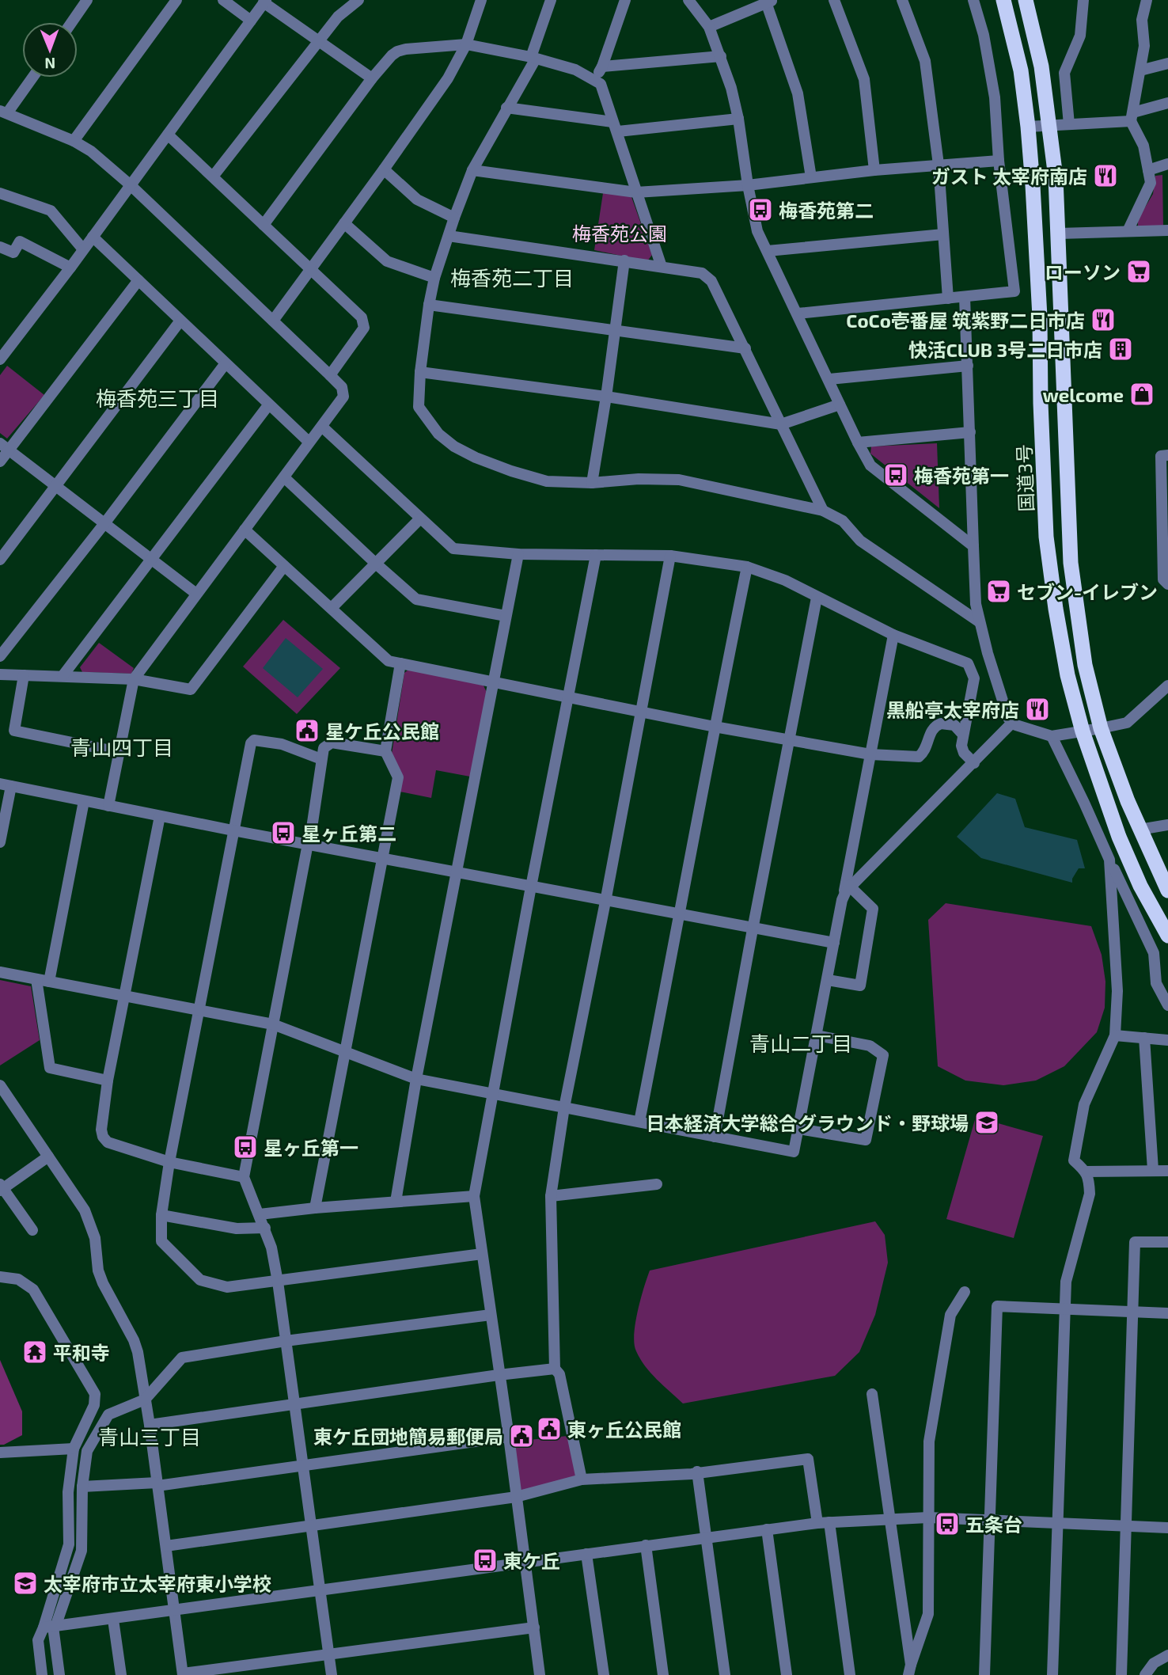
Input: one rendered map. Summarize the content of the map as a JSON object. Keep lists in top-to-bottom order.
{
  "streets": {
    "highway": ["国道3号"]
  },
  "districts": [
    "梅香苑二丁目",
    "梅香苑三丁目",
    "青山四丁目",
    "青山二丁目",
    "青山三丁目"
  ],
  "parks": ["梅香苑公園"],
  "places": {
    "restaurant": ["ガスト 太宰府南店", "CoCo壱番屋 筑紫野二日市店", "黒船亭太宰府店"],
    "bus stop": [
      "梅香苑第二",
      "梅香苑第一",
      "星ヶ丘第二",
      "星ヶ丘第一",
      "五条台",
      "東ケ丘"
    ],
    "supermarket": ["ローソン", "セブン-イレブン"],
    "building": ["快活CLUB 3号二日市店"],
    "shop": ["welcome"],
    "public building": ["星ケ丘公民館", "東ヶ丘公民館", "東ケ丘団地簡易郵便局"],
    "school or university": ["日本経済大学総合グラウンド・野球場", "太宰府市立太宰府東小学校"],
    "temple": ["平和寺"]
  },
  "north": "bottom"
}
